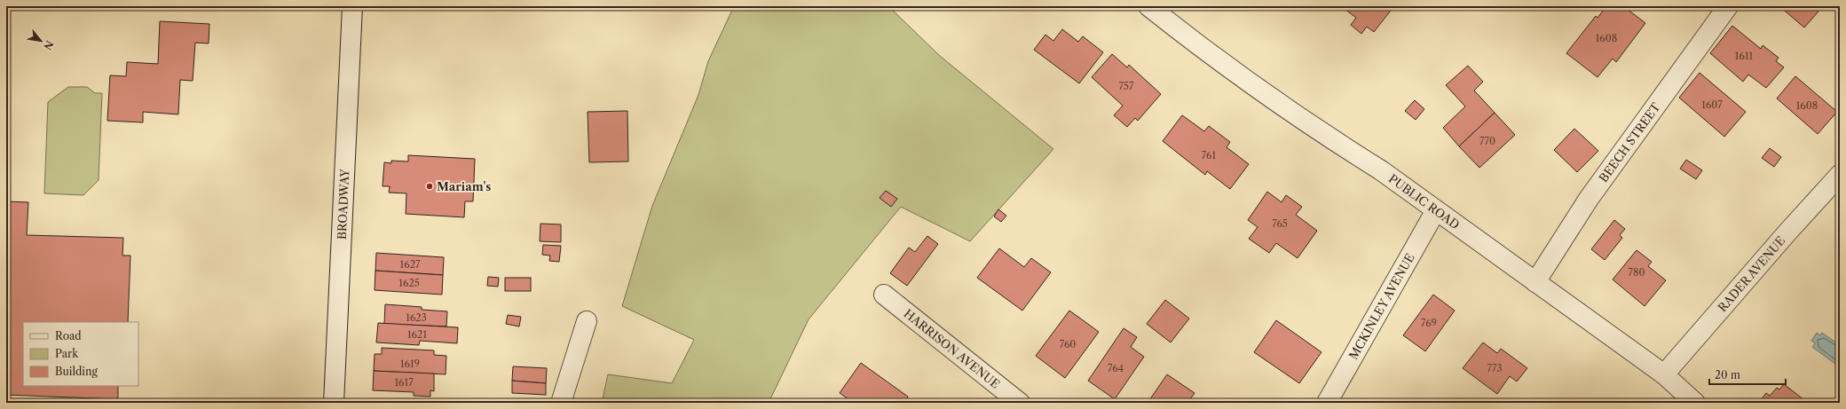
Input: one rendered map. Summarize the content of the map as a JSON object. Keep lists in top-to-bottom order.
{
  "streets": {
    "street": [
      "BEECH STREET",
      "PUBLIC ROAD",
      "BROADWAY",
      "RADER AVENUE",
      "MCKINLEY AVENUE",
      "HARRISON AVENUE"
    ]
  },
  "crossings": [
    ["BEECH STREET", "PUBLIC ROAD"],
    ["PUBLIC ROAD", "RADER AVENUE"],
    ["PUBLIC ROAD", "MCKINLEY AVENUE"]
  ],
  "places": ["Mariam's"],
  "house_numbers": [
    "1608",
    "1611",
    "757",
    "1607",
    "1608",
    "770",
    "761",
    "765",
    "1627",
    "780",
    "1625",
    "1623",
    "769",
    "1621",
    "760",
    "1619",
    "764",
    "773",
    "1617"
  ],
  "legend": ["Road", "Park", "Building"],
  "scale_bar": "20 m",
  "north": "bottom right"
}
